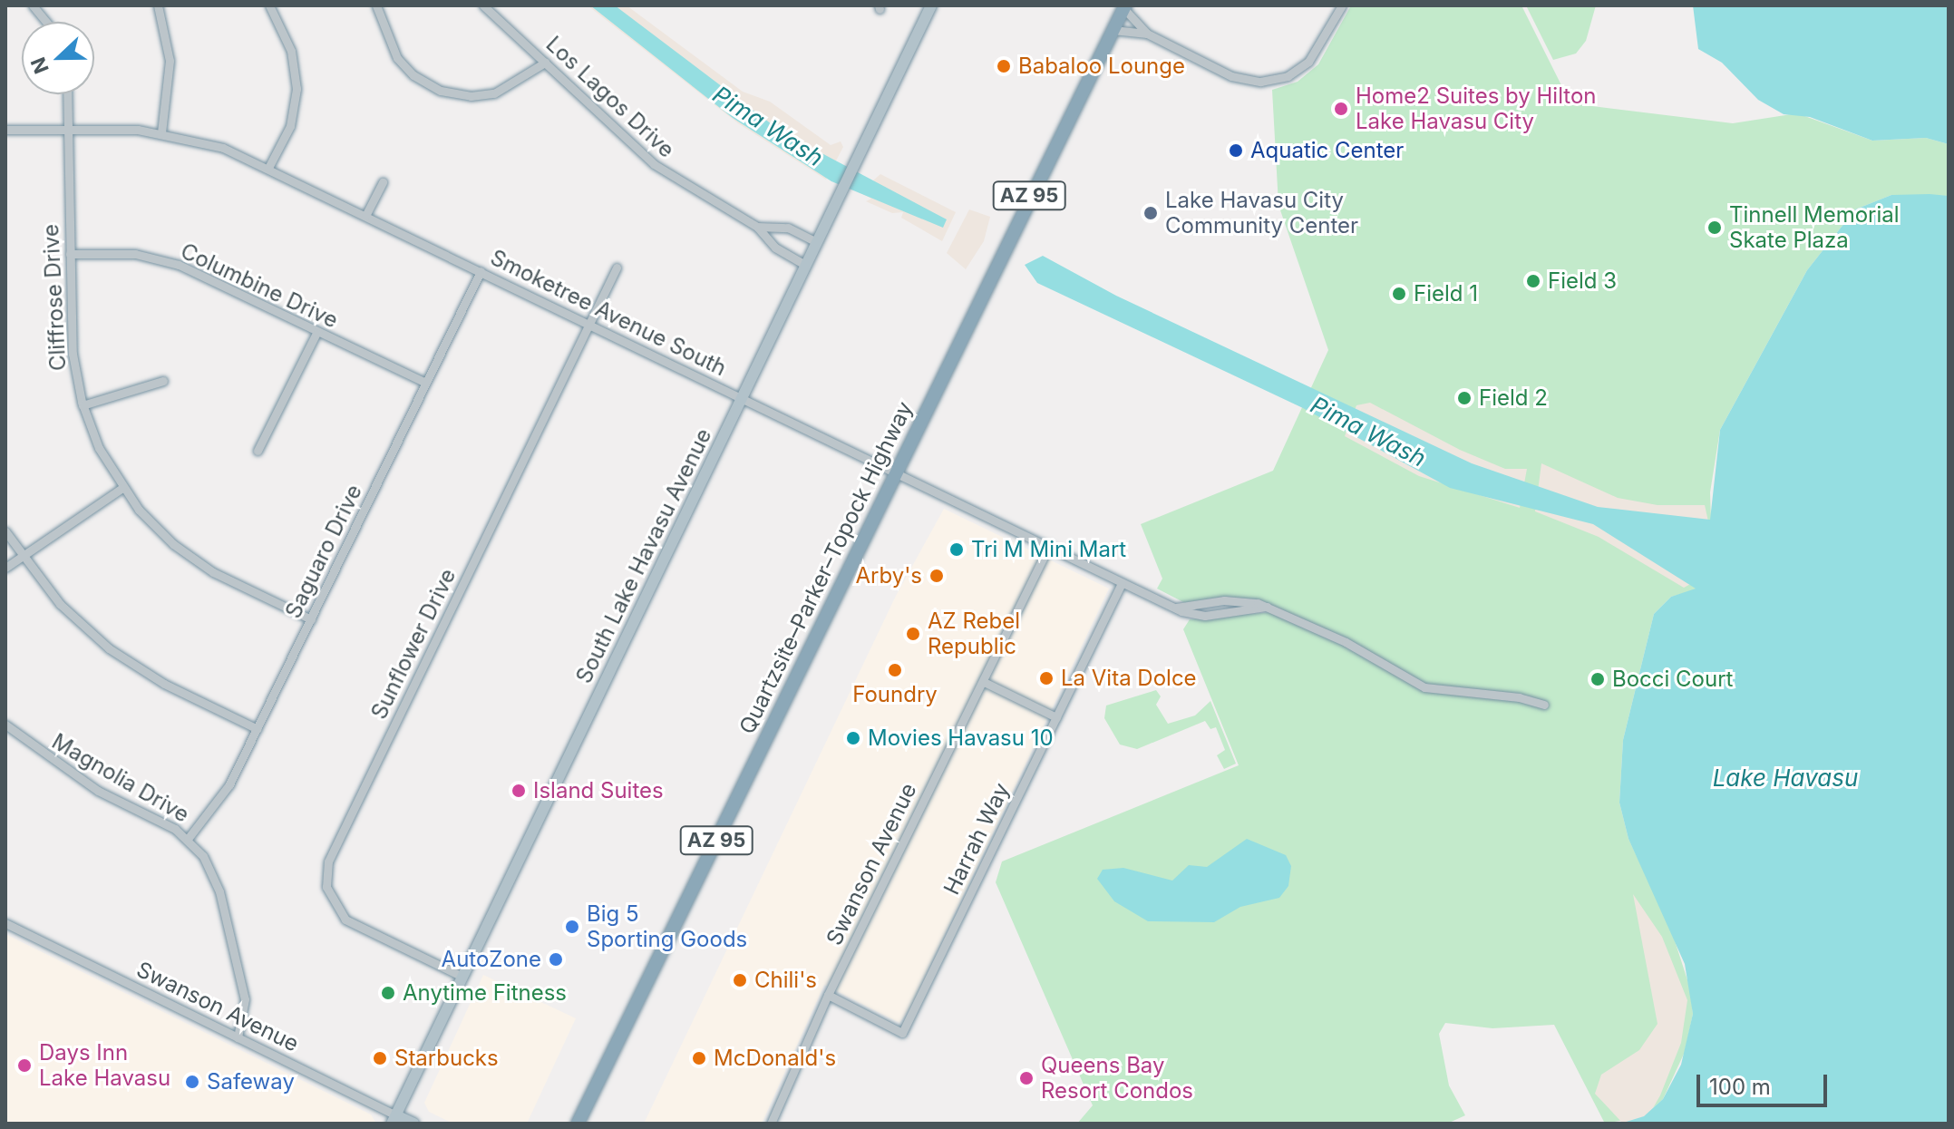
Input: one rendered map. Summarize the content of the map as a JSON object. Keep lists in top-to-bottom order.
{
  "streets": {
    "highway": ["AZ 95", "Quartzsite–Parker–Topock Highway"],
    "main road": ["South Lake Havasu Avenue", "Swanson Avenue"],
    "street": [
      "Los Lagos Drive",
      "Columbine Drive",
      "Cliffrose Drive",
      "Smoketree Avenue South",
      "Saguaro Drive",
      "Sunflower Drive",
      "Magnolia Drive",
      "Harrah Way"
    ]
  },
  "crossings": [
    ["Los Lagos Drive", "South Lake Havasu Avenue"],
    ["AZ 95", "Quartzsite–Parker–Topock Highway"],
    ["Columbine Drive", "Cliffrose Drive"],
    ["Columbine Drive", "Saguaro Drive"],
    ["Cliffrose Drive", "Smoketree Avenue South"],
    ["Cliffrose Drive", "Saguaro Drive"],
    ["Smoketree Avenue South", "Saguaro Drive"],
    ["Smoketree Avenue South", "South Lake Havasu Avenue"],
    ["Smoketree Avenue South", "Quartzsite–Parker–Topock Highway"],
    ["Smoketree Avenue South", "Sunflower Drive"],
    ["Smoketree Avenue South", "Harrah Way"],
    ["Smoketree Avenue South", "Swanson Avenue"],
    ["Saguaro Drive", "Magnolia Drive"],
    ["South Lake Havasu Avenue", "Sunflower Drive"],
    ["South Lake Havasu Avenue", "Swanson Avenue"],
    ["Magnolia Drive", "Swanson Avenue"],
    ["Harrah Way", "Swanson Avenue"]
  ],
  "water": ["Pima Wash", "Lake Havasu"],
  "places": [
    "Babaloo Lounge",
    "Home2 Suites by Hilton Lake Havasu City",
    "Aquatic Center",
    "Lake Havasu City Community Center",
    "Tinnell Memorial Skate Plaza",
    "Field 3",
    "Field 1",
    "Field 2",
    "Tri M Mini Mart",
    "Arby's",
    "AZ Rebel Republic",
    "Foundry",
    "La Vita Dolce",
    "Bocci Court",
    "Movies Havasu 10",
    "Island Suites",
    "Big 5 Sporting Goods",
    "AutoZone",
    "Chili's",
    "Anytime Fitness",
    "Starbucks",
    "McDonald's",
    "Days Inn Lake Havasu",
    "Queens Bay Resort Condos",
    "Safeway"
  ],
  "scale_bar": "100 m",
  "north": "left"
}
